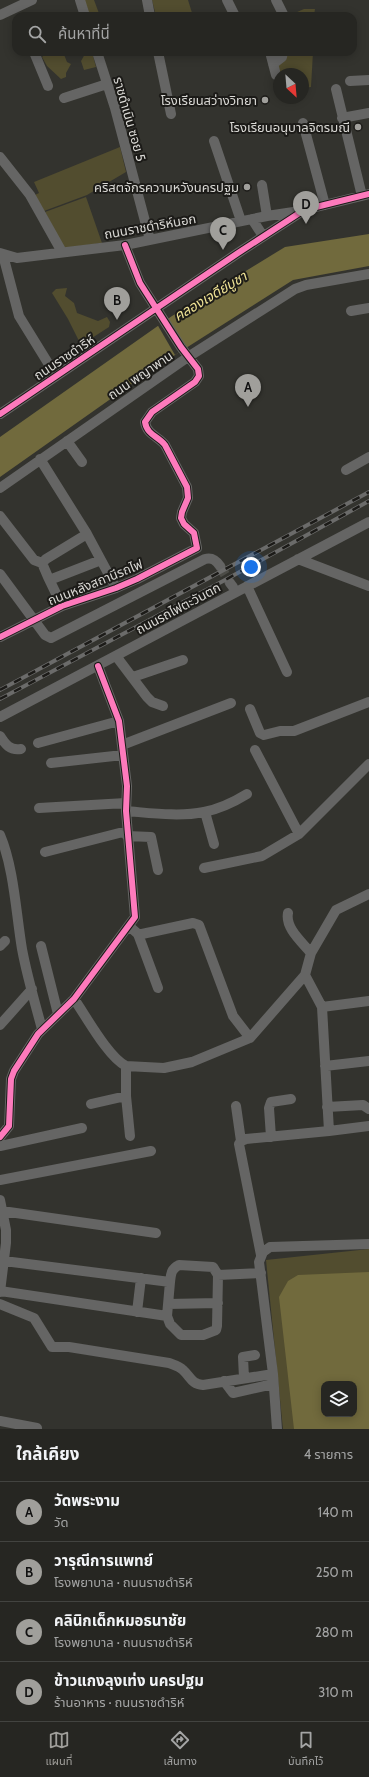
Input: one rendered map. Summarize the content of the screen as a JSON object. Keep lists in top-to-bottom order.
{
  "streets": {
    "street": [
      "ราชดำเนิน ซอย 5",
      "ถนนราชดำริห์นอก",
      "ถนนราชดำริห์",
      "ถนน พญาพาน",
      "ถนนหลังสถานีรถไฟ",
      "ถนนรถไฟตะวันตก"
    ]
  },
  "crossings": [
    ["ราชดำเนิน ซอย 5", "ถนนราชดำริห์นอก"],
    ["ถนนราชดำริห์นอก", "ถนนราชดำริห์"],
    ["ถนน พญาพาน", "ถนนหลังสถานีรถไฟ"]
  ],
  "water": ["คลองเจดีย์บูชา"],
  "places": ["โรงเรียนสว่างวิทยา", "โรงเรียนอนุบาลจิตรมณี", "คริสตจักรความหวังนครปฐม"],
  "north": "bottom right",
  "page": {
    "search": "ค้นหาที่นี่",
    "pins": [
      "D",
      "C",
      "B",
      "A"
    ],
    "heading": ["ใกล้เคียง", "4 รายการ"],
    "list": [
      {
        "mark": "A",
        "name": "วัดพระงาม",
        "note": "วัด",
        "value": "140 m"
      },
      {
        "mark": "B",
        "name": "วารุณีการแพทย์",
        "note": "โรงพยาบาล · ถนนราชดำริห์",
        "value": "250 m"
      },
      {
        "mark": "C",
        "name": "คลินิกเด็กหมอธนาชัย",
        "note": "โรงพยาบาล · ถนนราชดำริห์",
        "value": "280 m"
      },
      {
        "mark": "D",
        "name": "ข้าวแกงลุงเท่ง นครปฐม",
        "note": "ร้านอาหาร · ถนนราชดำริห์",
        "value": "310 m"
      }
    ],
    "nav": ["แผนที่", "เส้นทาง", "บันทึกไว้"]
  }
}
